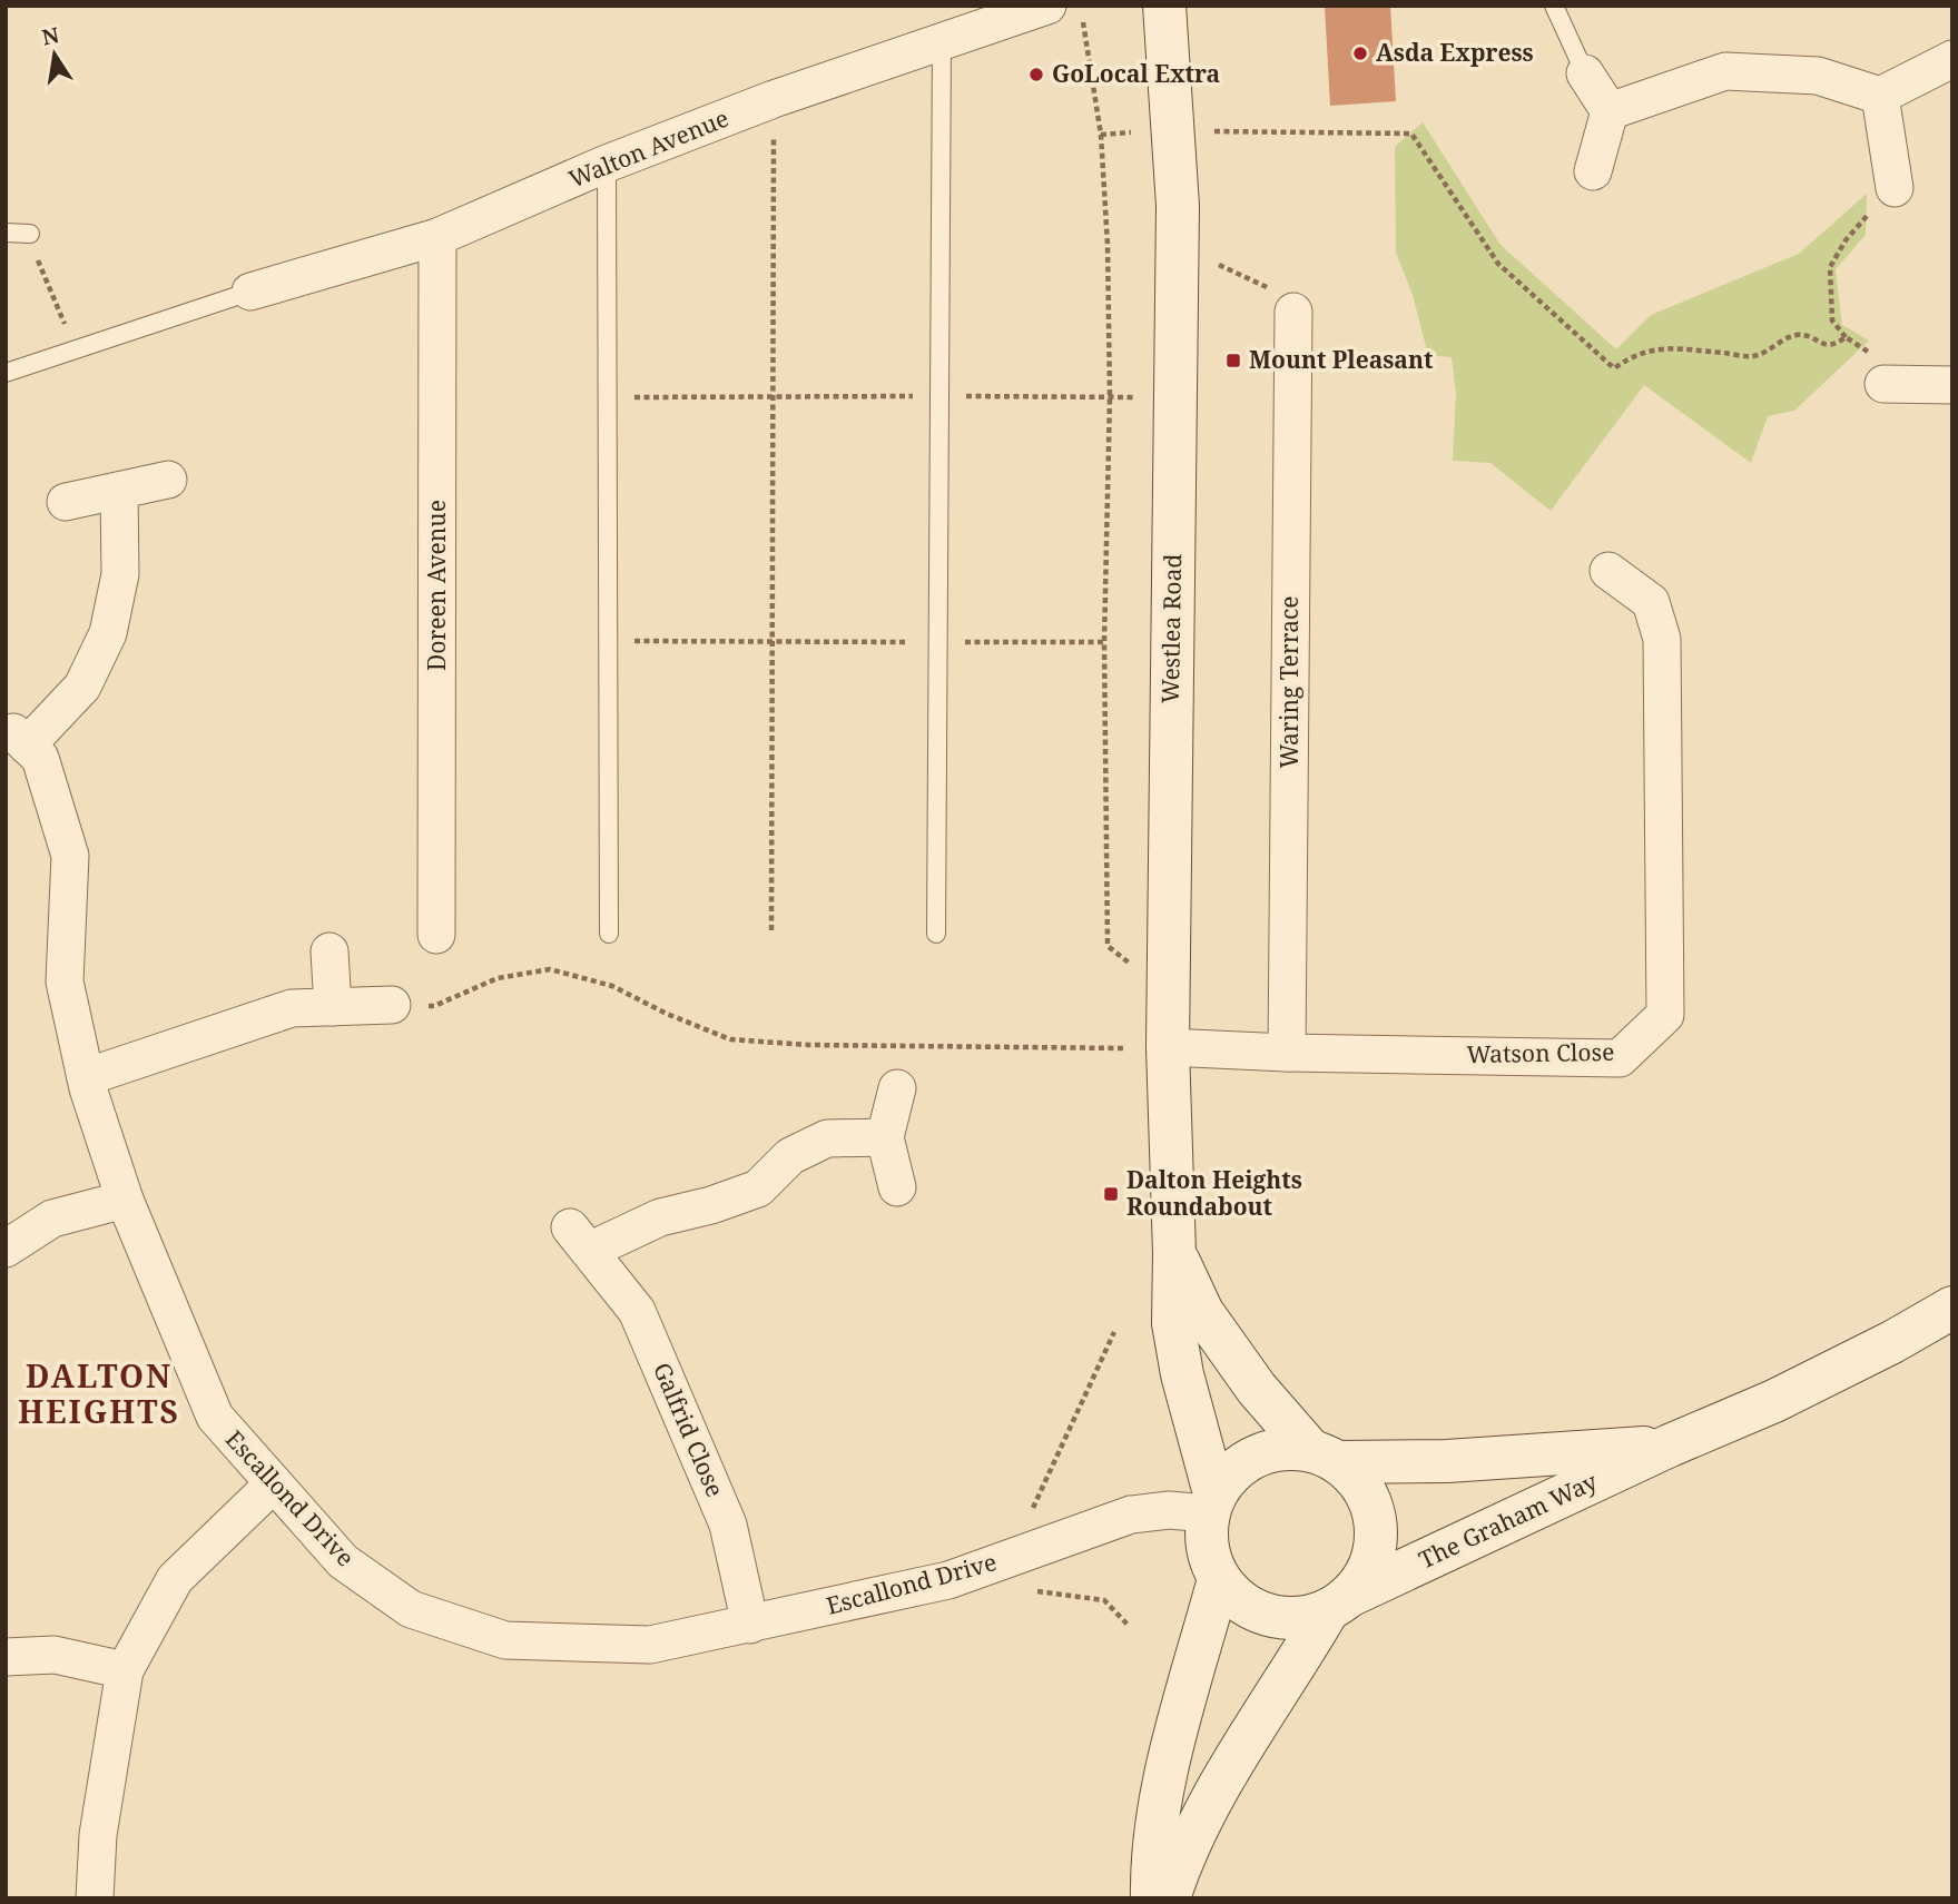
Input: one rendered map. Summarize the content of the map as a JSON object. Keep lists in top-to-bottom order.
{
  "streets": {
    "main road": ["Westlea Road", "The Graham Way"],
    "street": [
      "Walton Avenue",
      "Doreen Avenue",
      "Waring Terrace",
      "Watson Close",
      "Galfrid Close",
      "Escallond Drive"
    ]
  },
  "crossings": [
    ["Walton Avenue", "Doreen Avenue"],
    ["Westlea Road", "Watson Close"],
    ["Westlea Road", "Escallond Drive"],
    ["Westlea Road", "The Graham Way"],
    ["Waring Terrace", "Watson Close"],
    ["Galfrid Close", "Escallond Drive"],
    ["Escallond Drive", "The Graham Way"]
  ],
  "districts": ["DALTON HEIGHTS"],
  "places": {
    "other": ["Asda Express", "GoLocal Extra"],
    "transit": ["Mount Pleasant", "Dalton Heights Roundabout"]
  },
  "north": "top"
}
